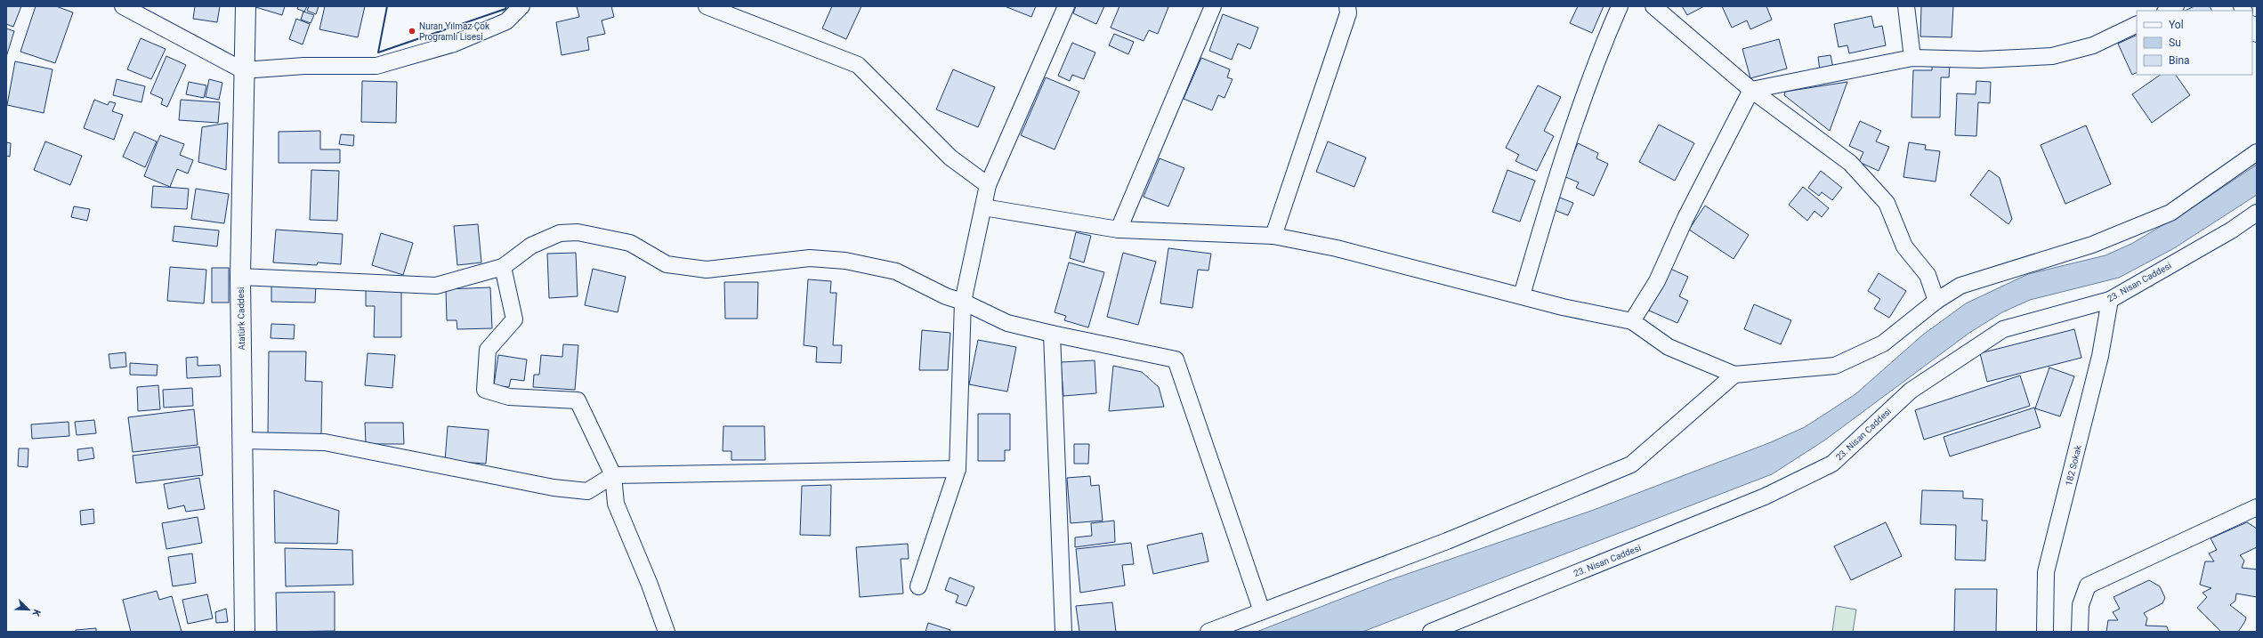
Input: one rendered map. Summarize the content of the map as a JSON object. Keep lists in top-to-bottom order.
{
  "streets": {
    "main road": ["Atatürk Caddesi"],
    "street": ["23. Nisan Caddesi", "182 Sokak"]
  },
  "crossings": [
    ["23. Nisan Caddesi", "182 Sokak"]
  ],
  "places": ["Nuran Yılmaz Çok Programlı Lisesi"],
  "legend": ["Yol", "Su", "Bina"],
  "north": "bottom right"
}
